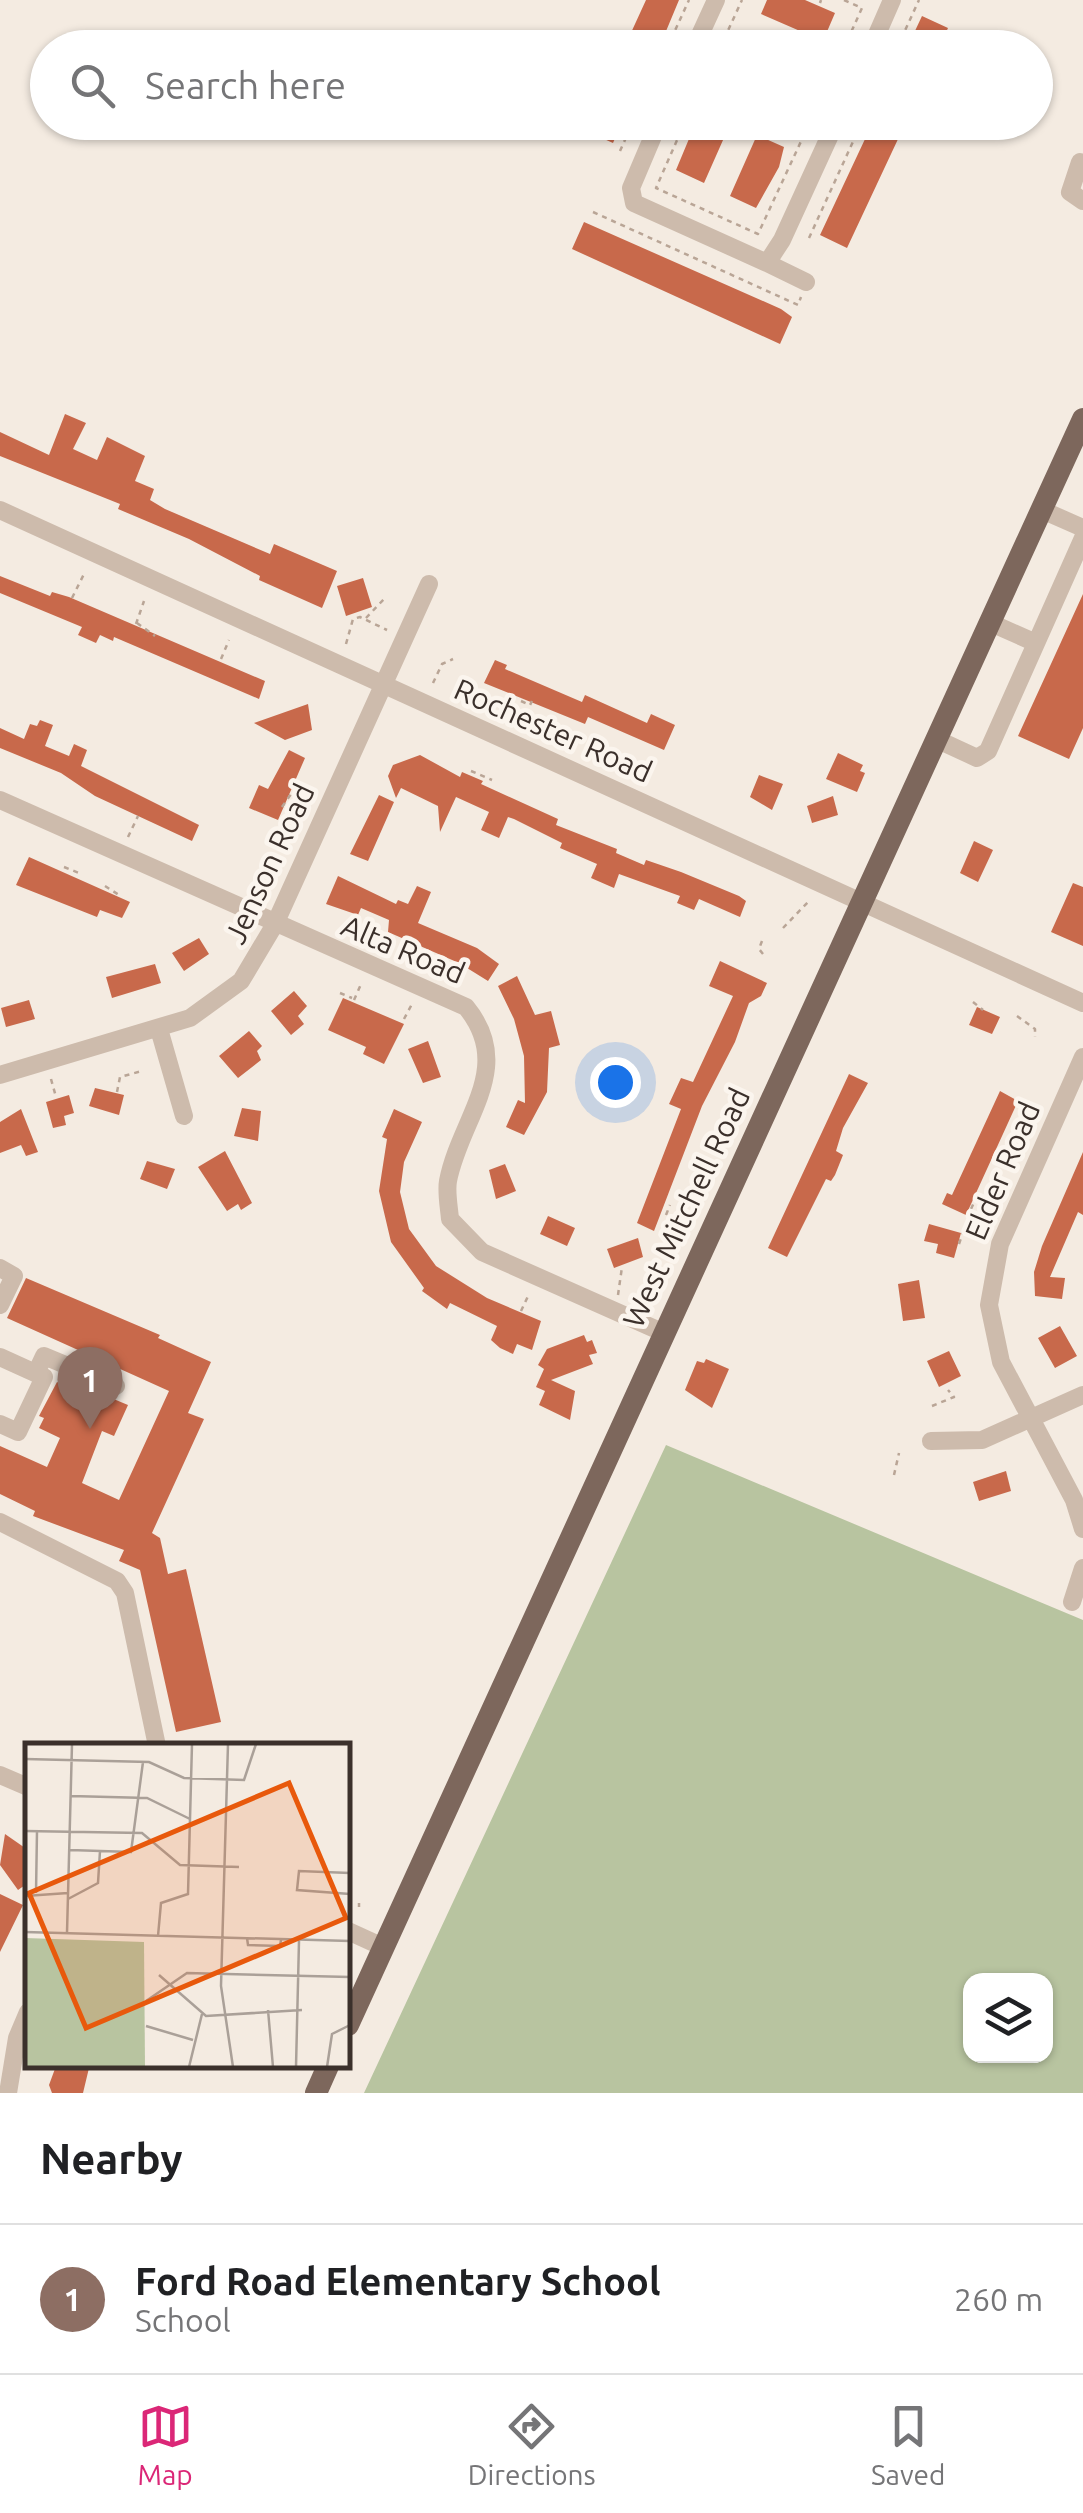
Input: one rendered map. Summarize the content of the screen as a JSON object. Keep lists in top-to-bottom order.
{
  "streets": {
    "main road": ["West Mitchell Road"],
    "street": [
      "Rochester Road",
      "Jenson Road",
      "Alta Road",
      "Elder Road"
    ]
  },
  "crossings": [
    ["Rochester Road", "Jenson Road"],
    ["Rochester Road", "West Mitchell Road"],
    ["Jenson Road", "Alta Road"],
    ["Alta Road", "West Mitchell Road"]
  ],
  "page": {
    "search": "Search here",
    "pins": "1",
    "heading": "Nearby",
    "list": [
      {
        "mark": "1",
        "name": "Ford Road Elementary School",
        "note": "School",
        "value": "260 m"
      }
    ],
    "nav": ["Map", "Directions", "Saved"]
  }
}
